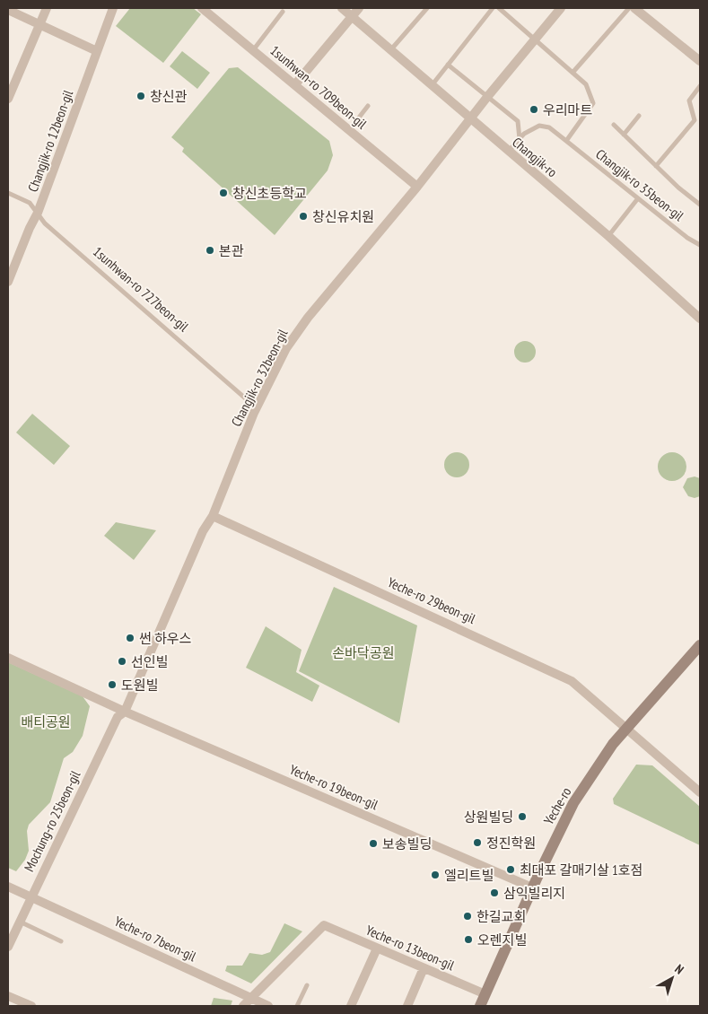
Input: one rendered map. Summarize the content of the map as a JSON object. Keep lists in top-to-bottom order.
{
  "streets": {
    "street": [
      "1sunhwan-ro 709beon-gil",
      "Changjik-ro 12beon-gil",
      "Changjik-ro",
      "Changjik-ro 32beon-gil",
      "Yeche-ro 29beon-gil",
      "Yeche-ro 19beon-gil",
      "Yeche-ro",
      "Mochung-ro 25beon-gil",
      "Yeche-ro 7beon-gil",
      "Yeche-ro 13beon-gil"
    ],
    "lane": ["Changjik-ro 35beon-gil", "1sunhwan-ro 727beon-gil"]
  },
  "crossings": [
    ["1sunhwan-ro 709beon-gil", "Changjik-ro 32beon-gil"],
    ["Changjik-ro 12beon-gil", "1sunhwan-ro 727beon-gil"],
    ["Changjik-ro", "Changjik-ro 35beon-gil"],
    ["Changjik-ro", "Changjik-ro 32beon-gil"],
    ["1sunhwan-ro 727beon-gil", "Changjik-ro 32beon-gil"],
    ["Changjik-ro 32beon-gil", "Yeche-ro 29beon-gil"],
    ["Changjik-ro 32beon-gil", "Yeche-ro 19beon-gil"],
    ["Changjik-ro 32beon-gil", "Mochung-ro 25beon-gil"],
    ["Yeche-ro 29beon-gil", "Yeche-ro"],
    ["Yeche-ro 19beon-gil", "Yeche-ro"],
    ["Yeche-ro 19beon-gil", "Mochung-ro 25beon-gil"],
    ["Yeche-ro", "Yeche-ro 13beon-gil"],
    ["Mochung-ro 25beon-gil", "Yeche-ro 7beon-gil"],
    ["Yeche-ro 7beon-gil", "Yeche-ro 13beon-gil"]
  ],
  "parks": ["손바닥공원", "배티공원"],
  "places": [
    "창신관",
    "우리마트",
    "창신초등학교",
    "창신유치원",
    "본관",
    "썬 하우스",
    "선인빌",
    "도원빌",
    "상원빌딩",
    "정진학원",
    "보송빌딩",
    "최대포 갈매기살 1호점",
    "엘리트빌",
    "삼익빌리지",
    "한길교회",
    "오렌지빌"
  ],
  "north": "top right"
}
